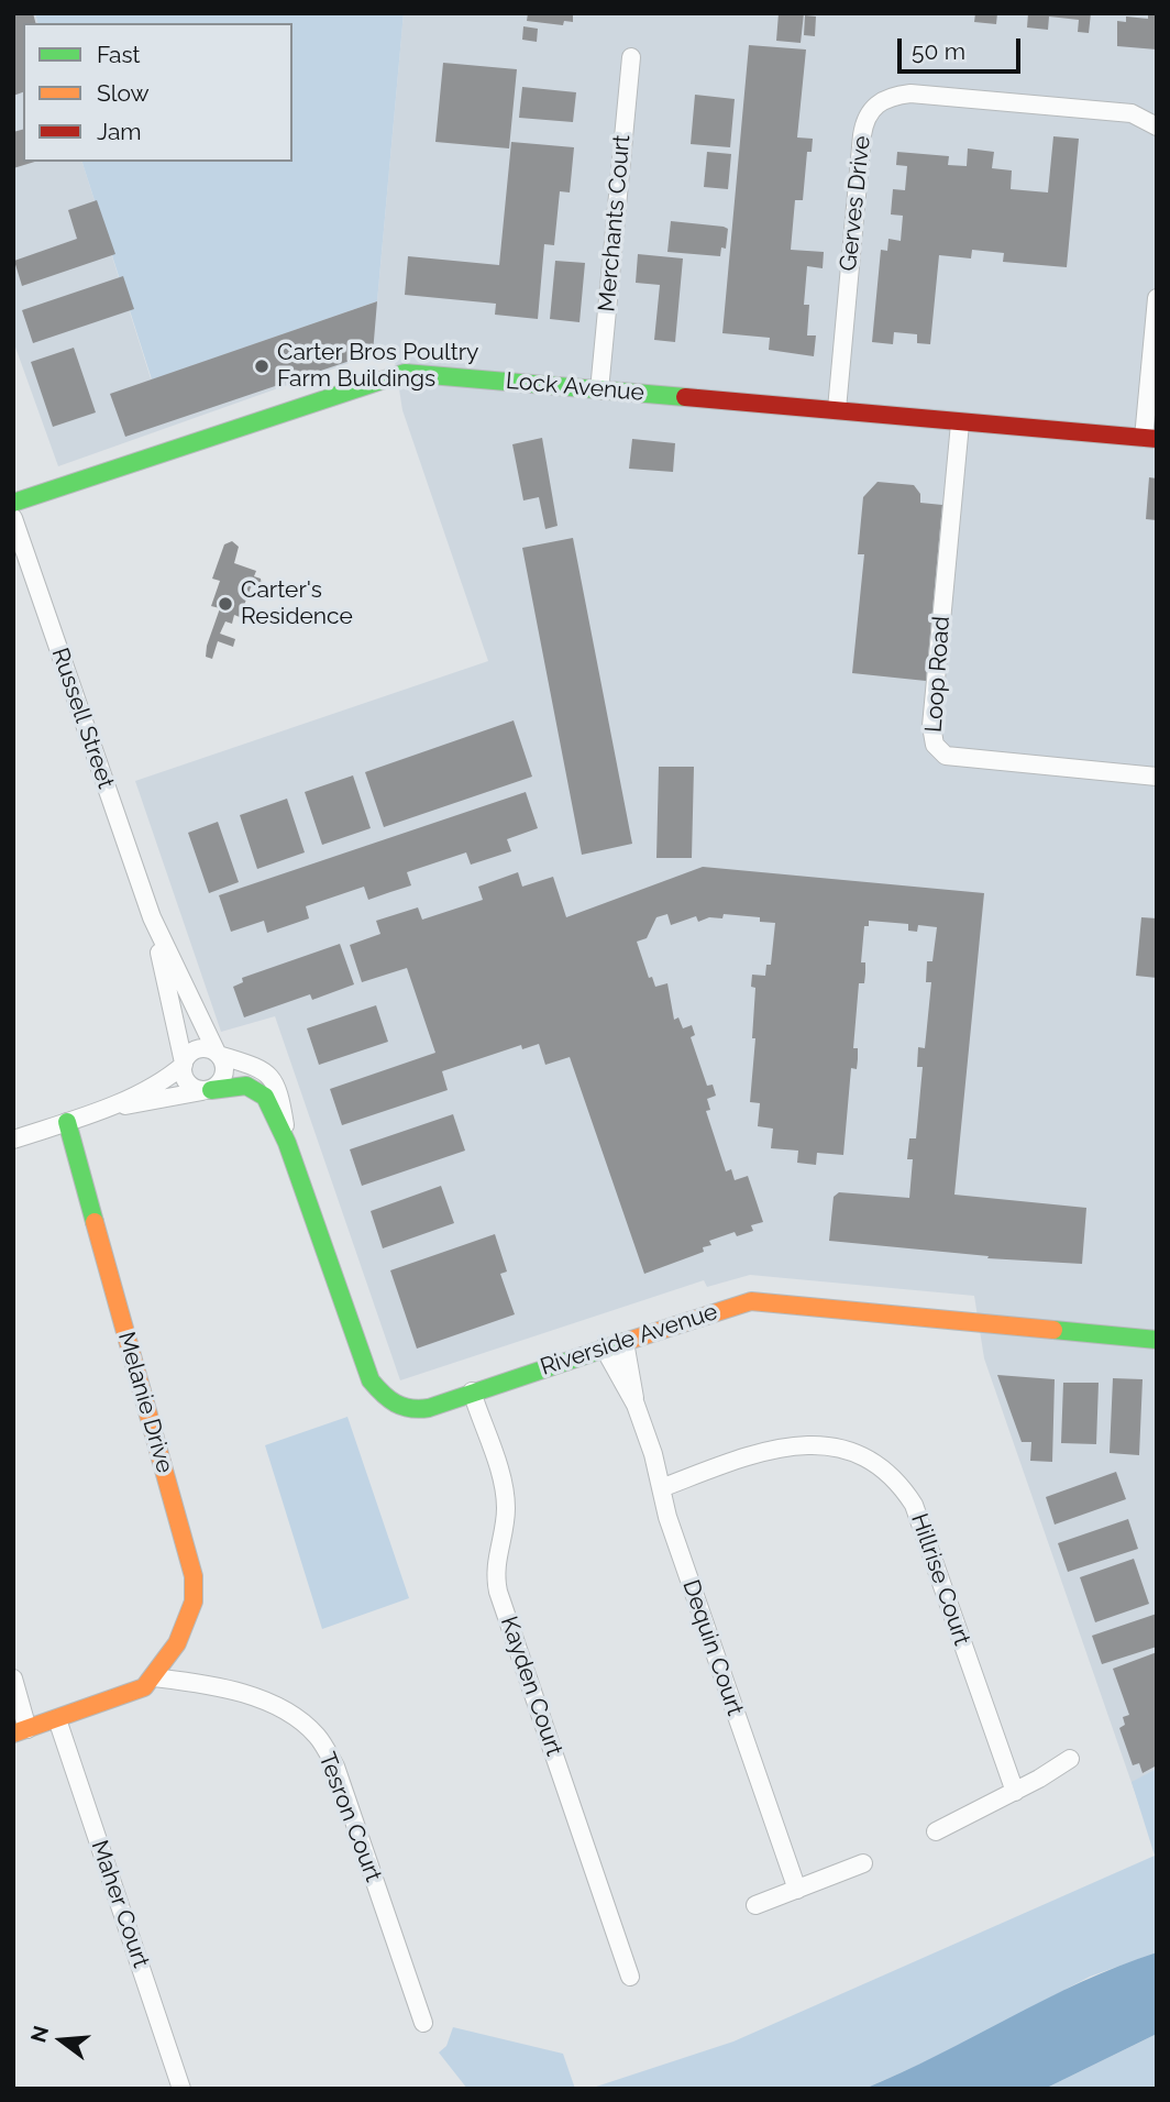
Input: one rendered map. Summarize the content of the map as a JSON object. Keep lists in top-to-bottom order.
{
  "streets": {
    "street": [
      "Gerves Drive",
      "Merchants Court",
      "Lock Avenue",
      "Loop Road",
      "Russell Street",
      "Riverside Avenue",
      "Melanie Drive",
      "Hillrise Court",
      "Dequin Court",
      "Kayden Court",
      "Tesron Court",
      "Maher Court"
    ]
  },
  "crossings": [
    ["Gerves Drive", "Lock Avenue"],
    ["Merchants Court", "Lock Avenue"],
    ["Lock Avenue", "Loop Road"],
    ["Russell Street", "Riverside Avenue"],
    ["Riverside Avenue", "Dequin Court"],
    ["Riverside Avenue", "Kayden Court"],
    ["Melanie Drive", "Tesron Court"],
    ["Hillrise Court", "Dequin Court"]
  ],
  "places": ["Carter Bros Poultry Farm Buildings", "Carter's Residence"],
  "legend": ["Fast", "Slow", "Jam"],
  "scale_bar": "50 m",
  "north": "left"
}
